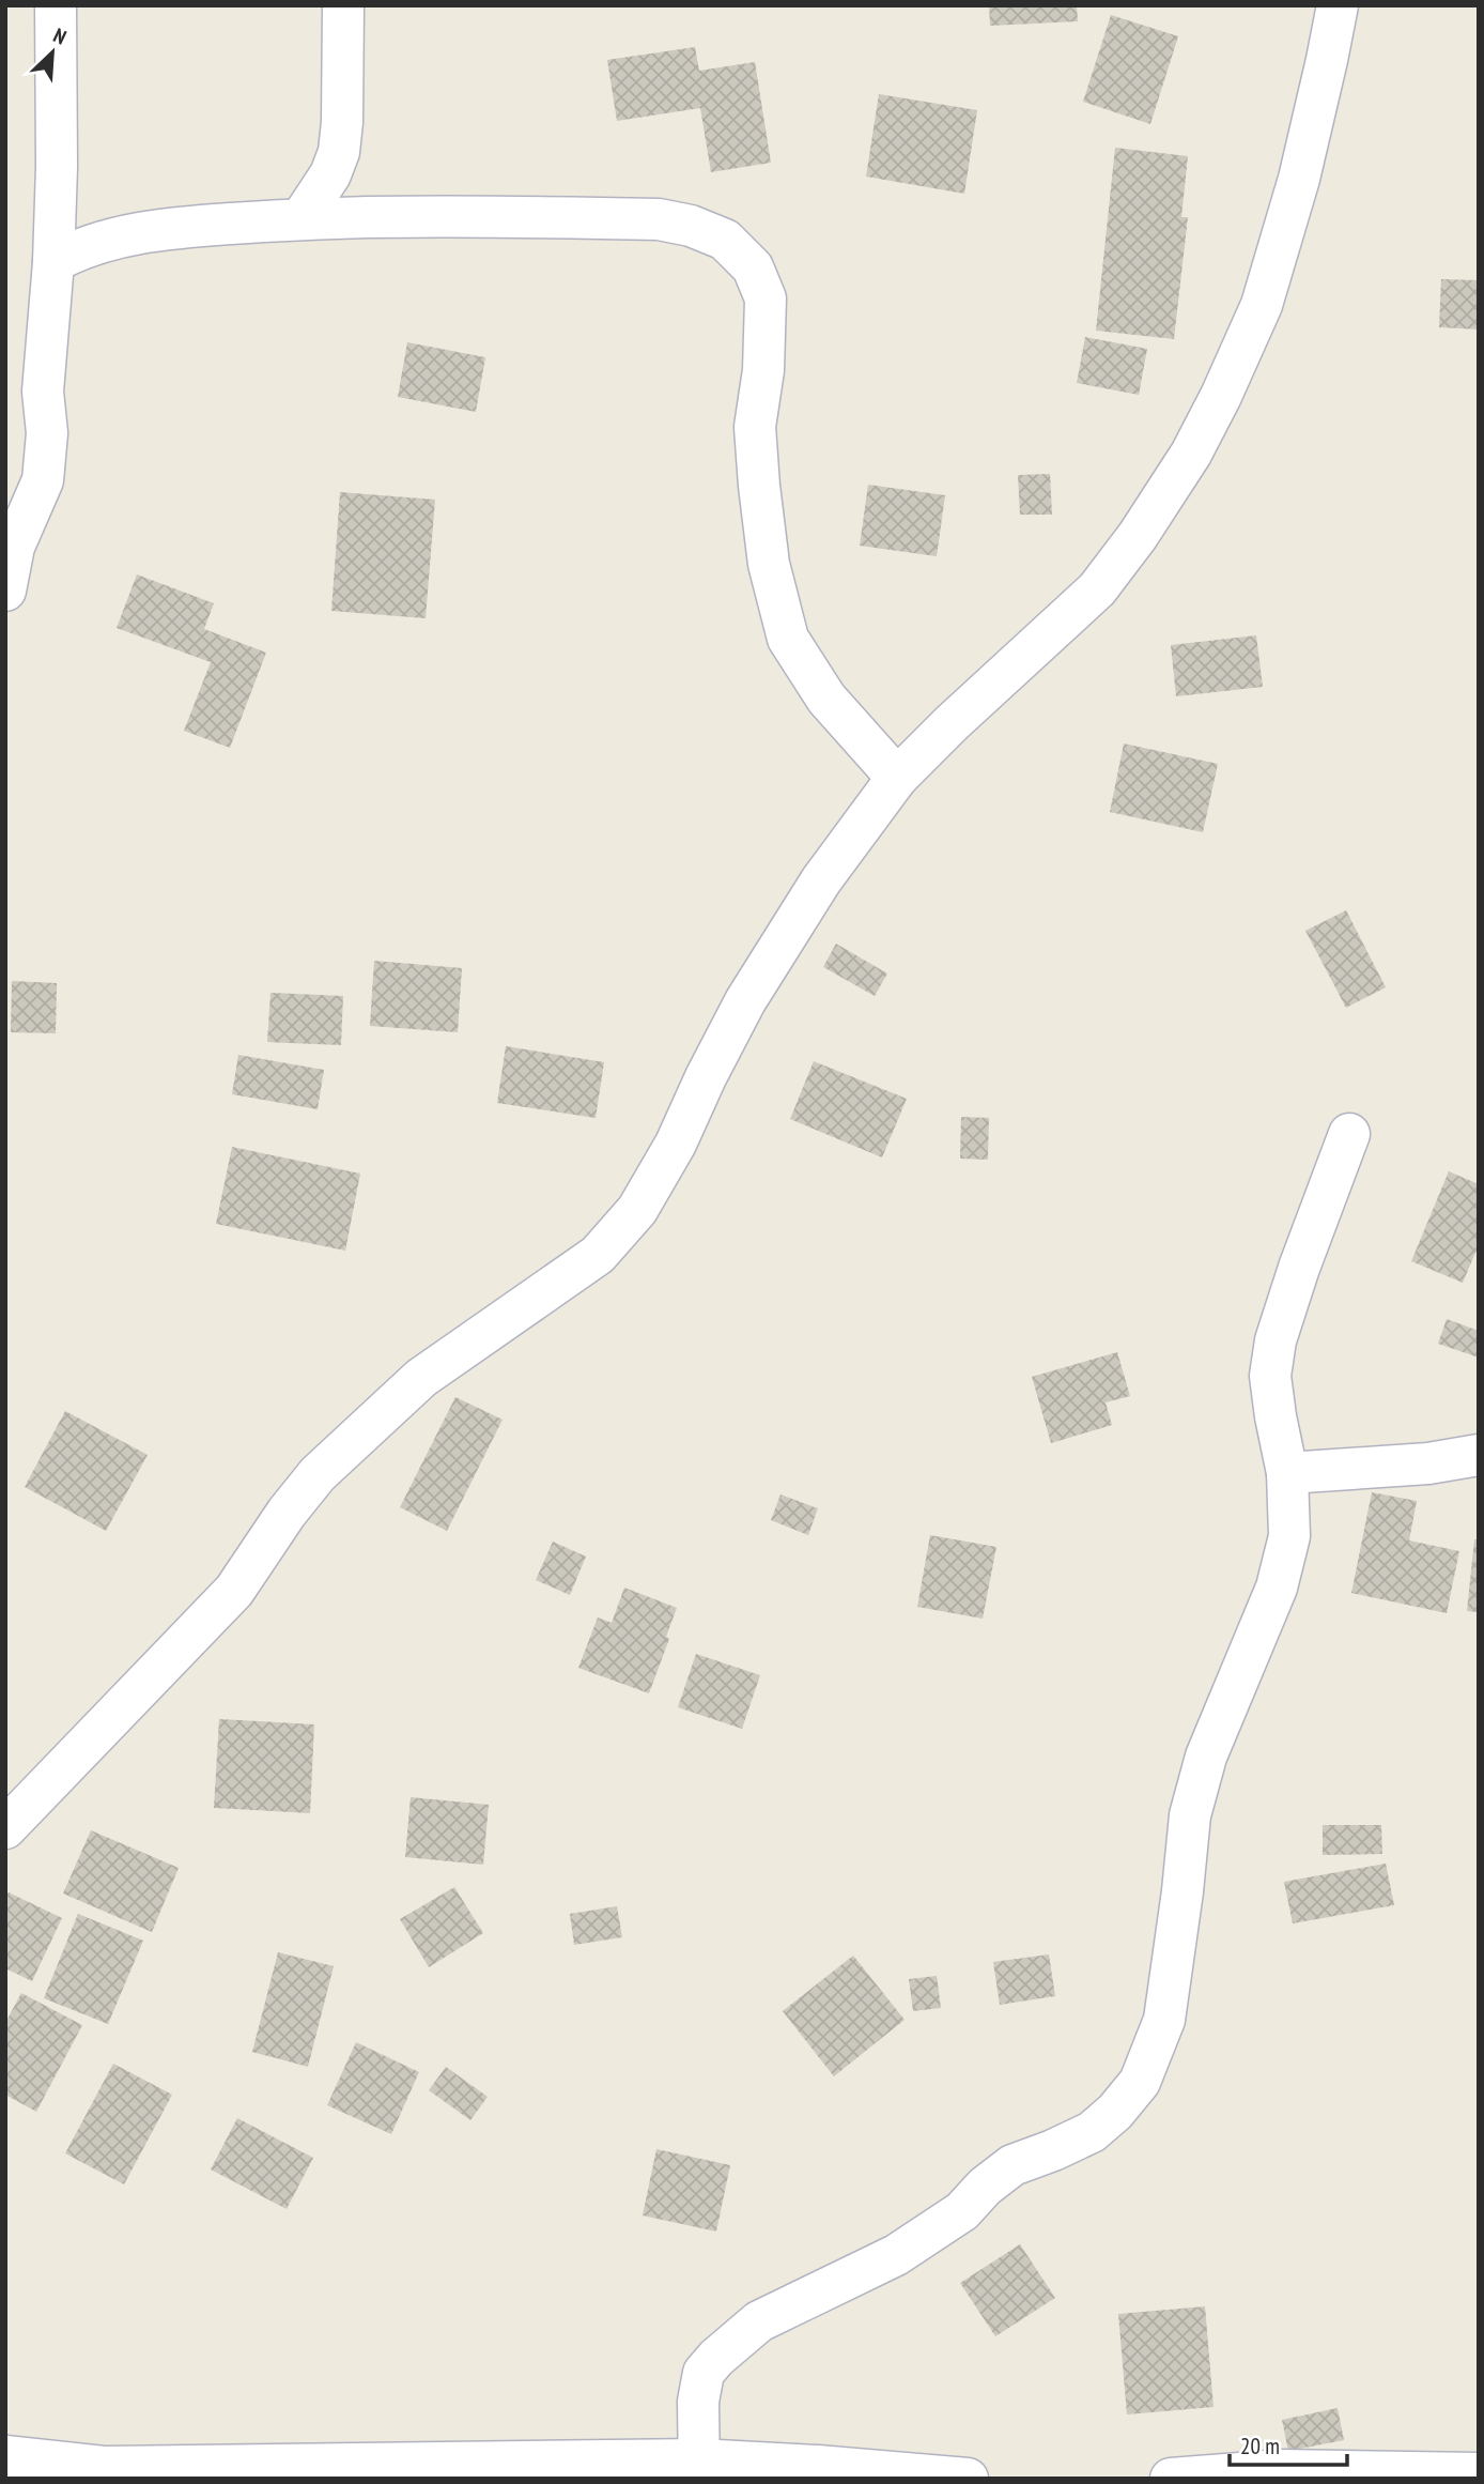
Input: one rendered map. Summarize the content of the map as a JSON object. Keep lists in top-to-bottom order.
{
  "scale_bar": "20 m",
  "north": "top right"
}
